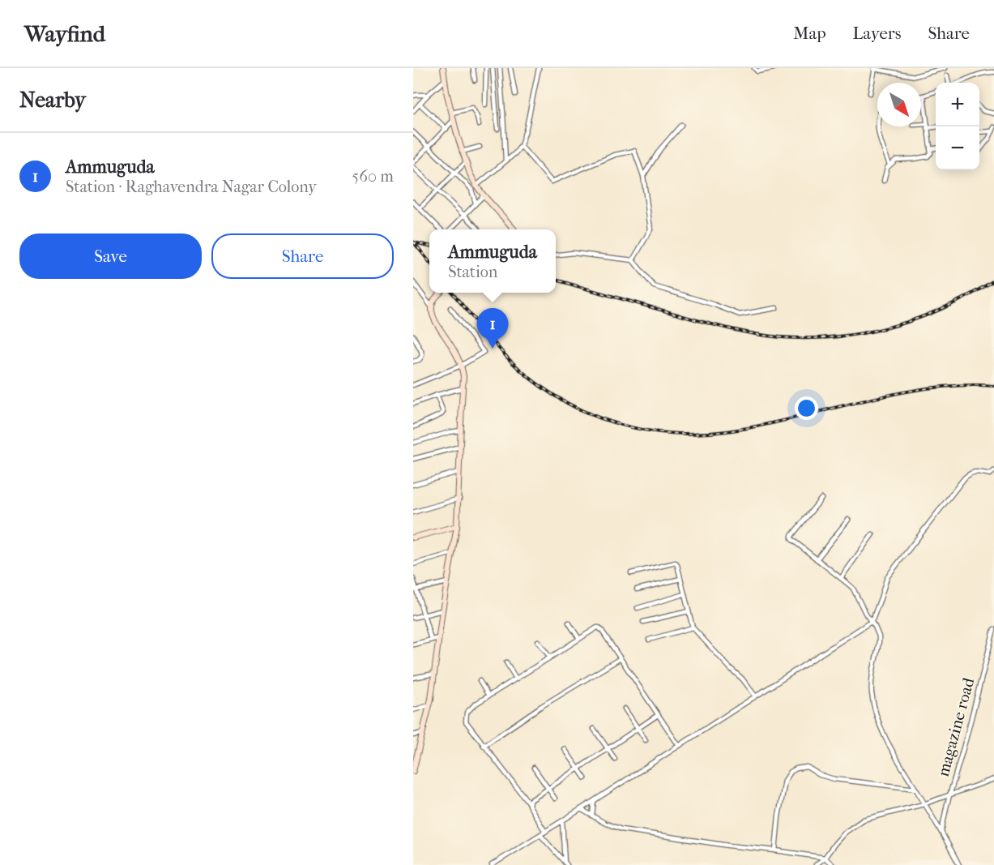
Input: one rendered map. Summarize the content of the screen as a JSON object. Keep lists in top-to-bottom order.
{
  "streets": {
    "street": ["magazine road"]
  },
  "north": "bottom right",
  "page": {
    "header": "Wayfind",
    "nav": ["Map", "Layers", "Share"],
    "heading": "Nearby",
    "map_buttons": ["+", "−"],
    "list": [
      {
        "mark": "1",
        "name": "Ammuguda",
        "note": "Station · Raghavendra Nagar Colony",
        "value": "560 m"
      }
    ],
    "buttons": ["Save", "Share"],
    "popup": ["Ammuguda", "Station"],
    "pins": "1"
  }
}
